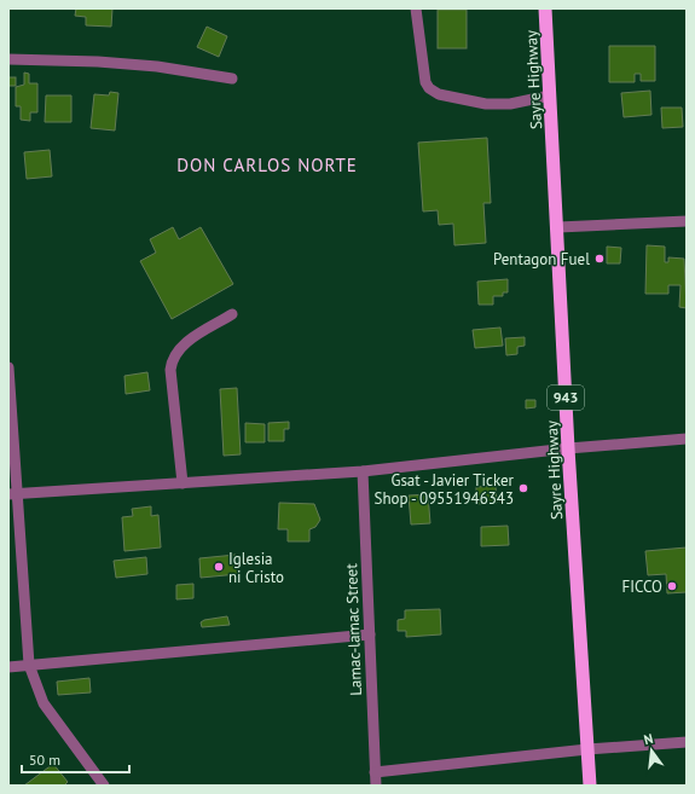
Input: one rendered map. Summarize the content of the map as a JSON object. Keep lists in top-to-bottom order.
{
  "streets": {
    "highway": ["Sayre Highway", "943"],
    "street": ["Lamac-lamac Street"]
  },
  "districts": ["DON CARLOS NORTE"],
  "places": [
    "Pentagon Fuel",
    "Gsat - Javier Ticker Shop - 09551946343",
    "Iglesia ni Cristo",
    "FICCO"
  ],
  "scale_bar": "50 m",
  "north": "top"
}
